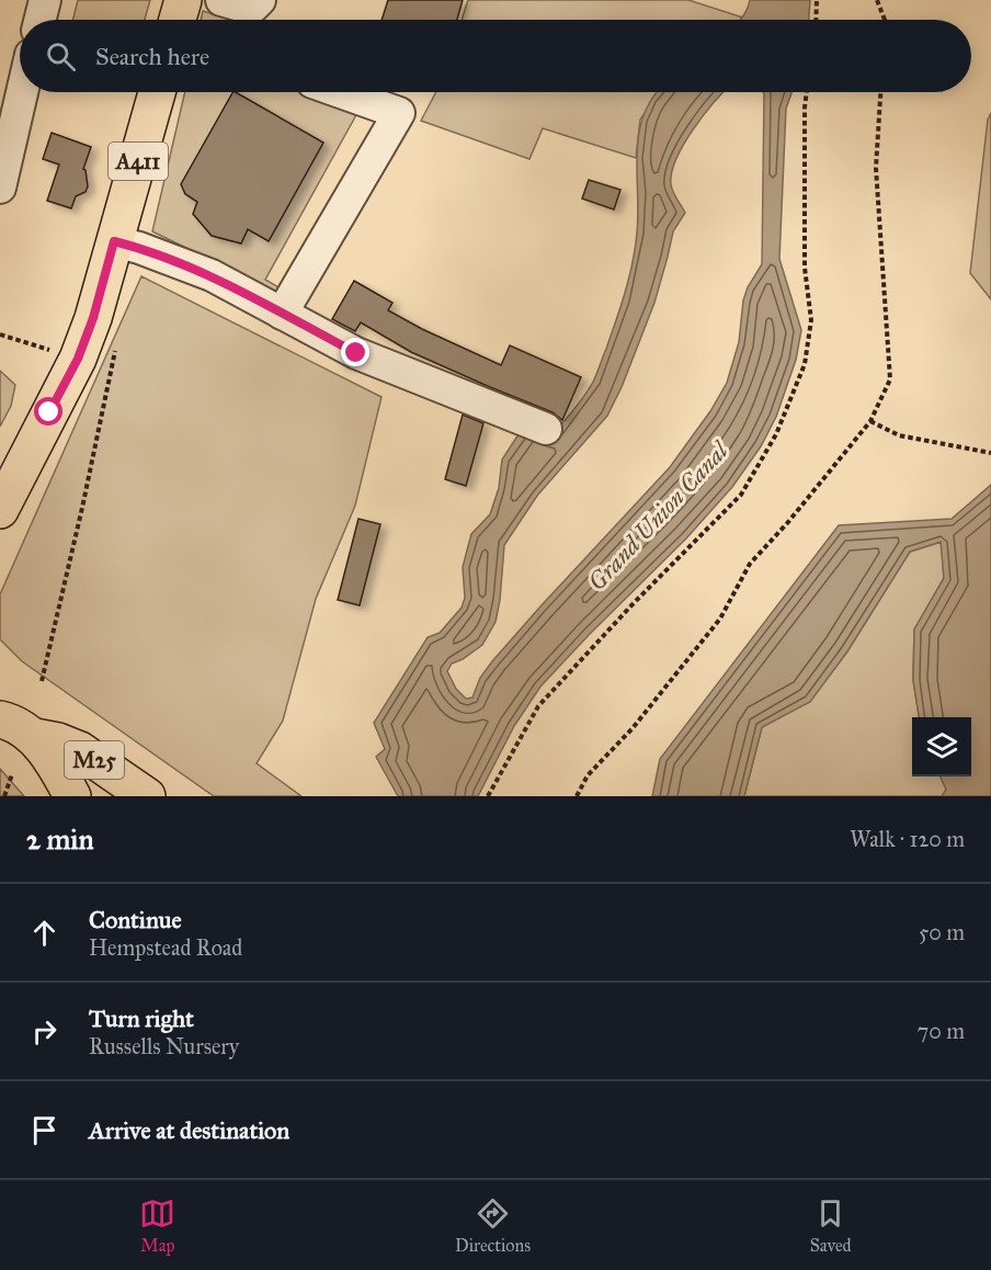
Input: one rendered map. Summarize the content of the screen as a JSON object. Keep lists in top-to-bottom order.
{
  "streets": {
    "main road": ["A411", "M25"]
  },
  "water": ["Grand Union Canal"],
  "page": {
    "search": "Search here",
    "heading": ["2 min", "Walk · 120 m"],
    "list": [
      ["Continue", "Hempstead Road", "50 m"],
      ["Turn right", "Russells Nursery", "70 m"],
      "Arrive at destination"
    ],
    "nav": ["Map", "Directions", "Saved"]
  }
}
